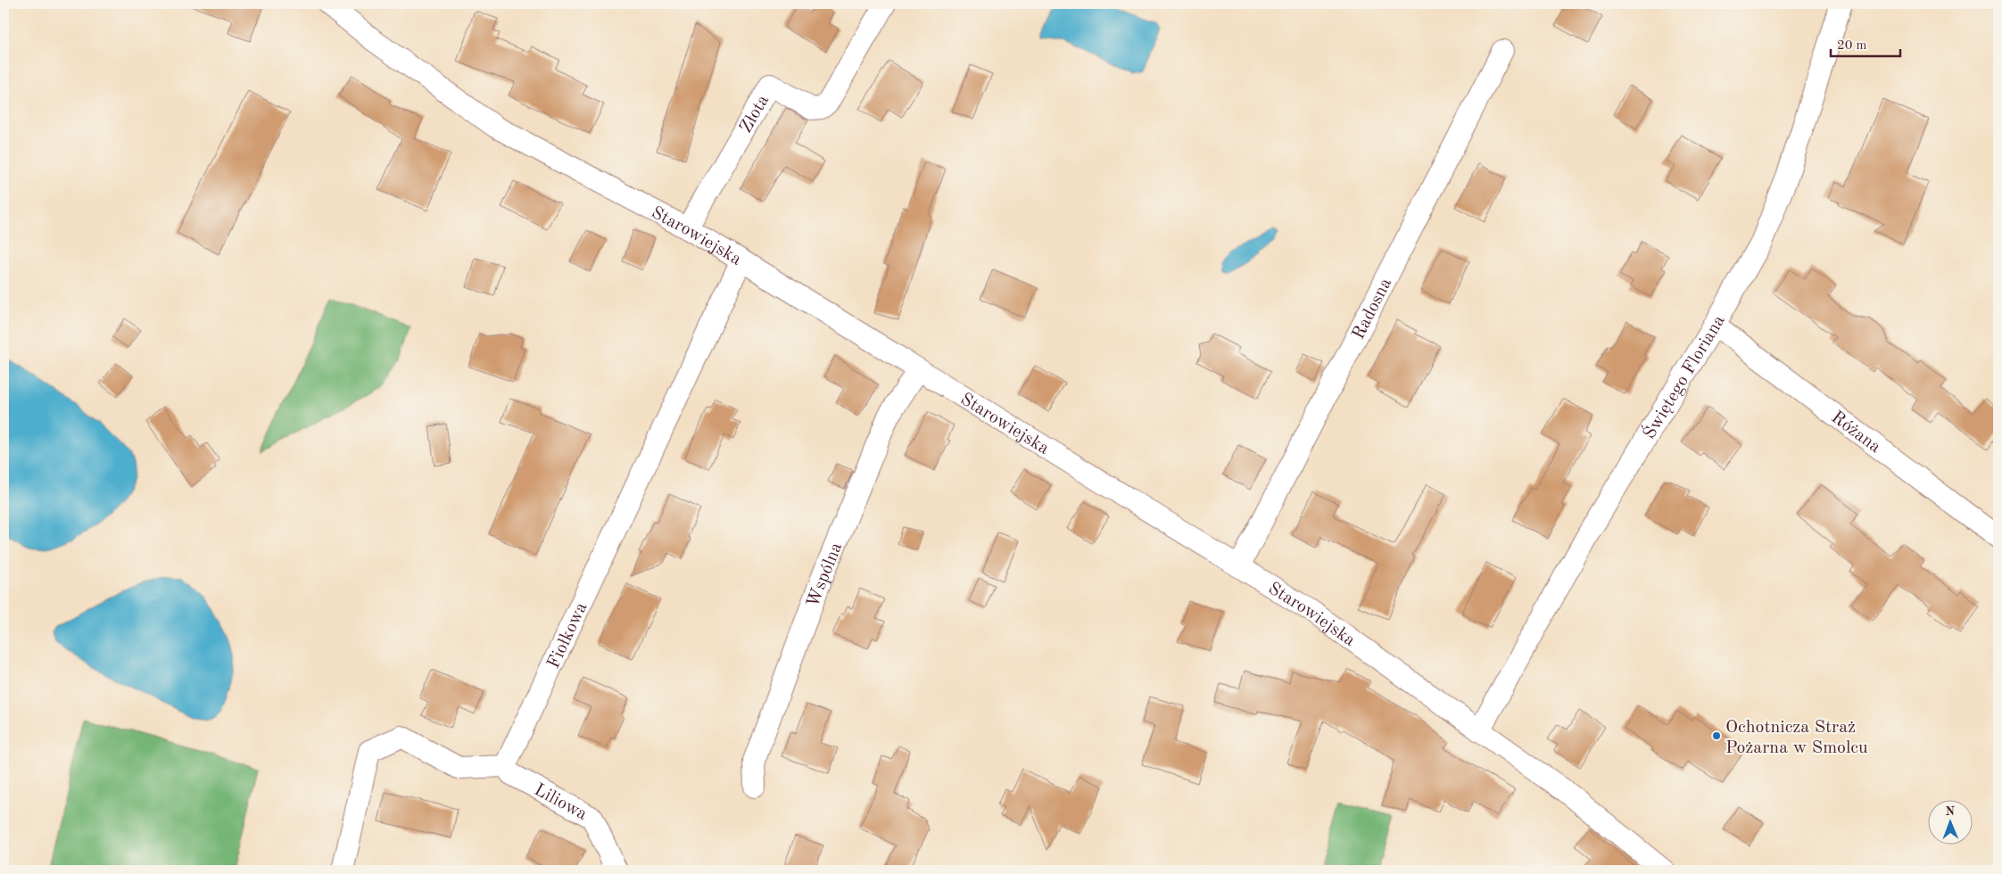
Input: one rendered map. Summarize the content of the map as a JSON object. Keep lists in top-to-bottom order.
{
  "streets": {
    "street": [
      "Złota",
      "Starowiejska",
      "Radosna",
      "Świętego Floriana",
      "Różana",
      "Wspólna",
      "Fiołkowa",
      "Liliowa"
    ]
  },
  "crossings": [
    ["Złota", "Starowiejska"],
    ["Starowiejska", "Radosna"],
    ["Starowiejska", "Świętego Floriana"],
    ["Starowiejska", "Wspólna"],
    ["Starowiejska", "Fiołkowa"],
    ["Świętego Floriana", "Różana"],
    ["Fiołkowa", "Liliowa"]
  ],
  "places": ["Ochotnicza Straż Pożarna w Smolcu"],
  "scale_bar": "20 m",
  "north": "top"
}
